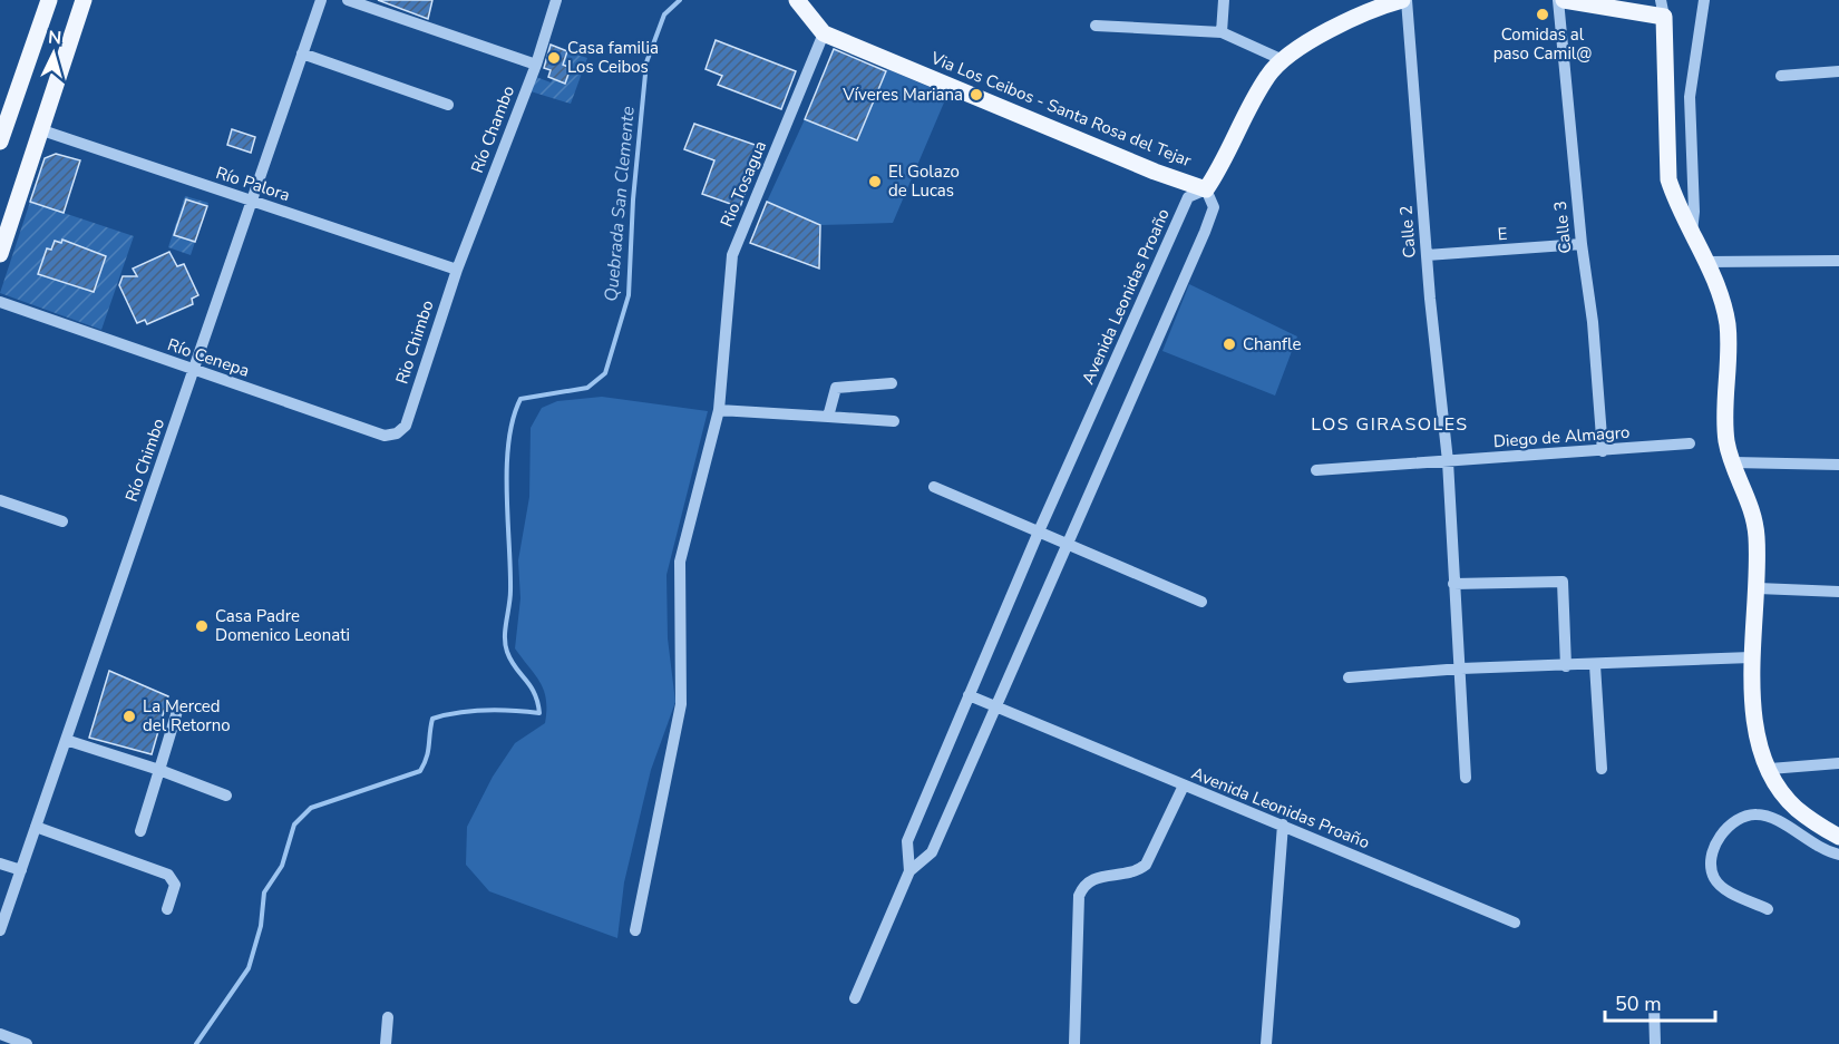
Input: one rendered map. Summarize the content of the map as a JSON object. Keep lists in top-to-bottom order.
{
  "streets": {
    "main road": ["Via Los Ceibos - Santa Rosa del Tejar"],
    "street": [
      "Río Chambo",
      "Río Palora",
      "Rio Tosagua",
      "Calle 3",
      "Calle 2",
      "E",
      "Avenida Leonidas Proaño",
      "Rio Chimbo",
      "Río Cenepa",
      "Diego de Almagro",
      "Río Chimbo"
    ]
  },
  "crossings": [
    ["Via Los Ceibos - Santa Rosa del Tejar", "Rio Tosagua"],
    ["Via Los Ceibos - Santa Rosa del Tejar", "Avenida Leonidas Proaño"],
    ["Río Chambo", "Río Palora"],
    ["Río Chambo", "Rio Chimbo"],
    ["Río Palora", "Rio Chimbo"],
    ["Río Palora", "Río Chimbo"],
    ["Calle 3", "E"],
    ["Calle 3", "Diego de Almagro"],
    ["Calle 2", "E"],
    ["Calle 2", "Diego de Almagro"],
    ["Rio Chimbo", "Río Cenepa"],
    ["Río Cenepa", "Río Chimbo"]
  ],
  "districts": ["LOS GIRASOLES"],
  "water": ["Quebrada San Clemente"],
  "places": [
    "Comidas al paso Camil@",
    "Casa familia Los Ceibos",
    "Víveres Mariana",
    "El Golazo de Lucas",
    "Chanfle",
    "Casa Padre Domenico Leonati",
    "La Merced del Retorno"
  ],
  "scale_bar": "50 m",
  "north": "top"
}
